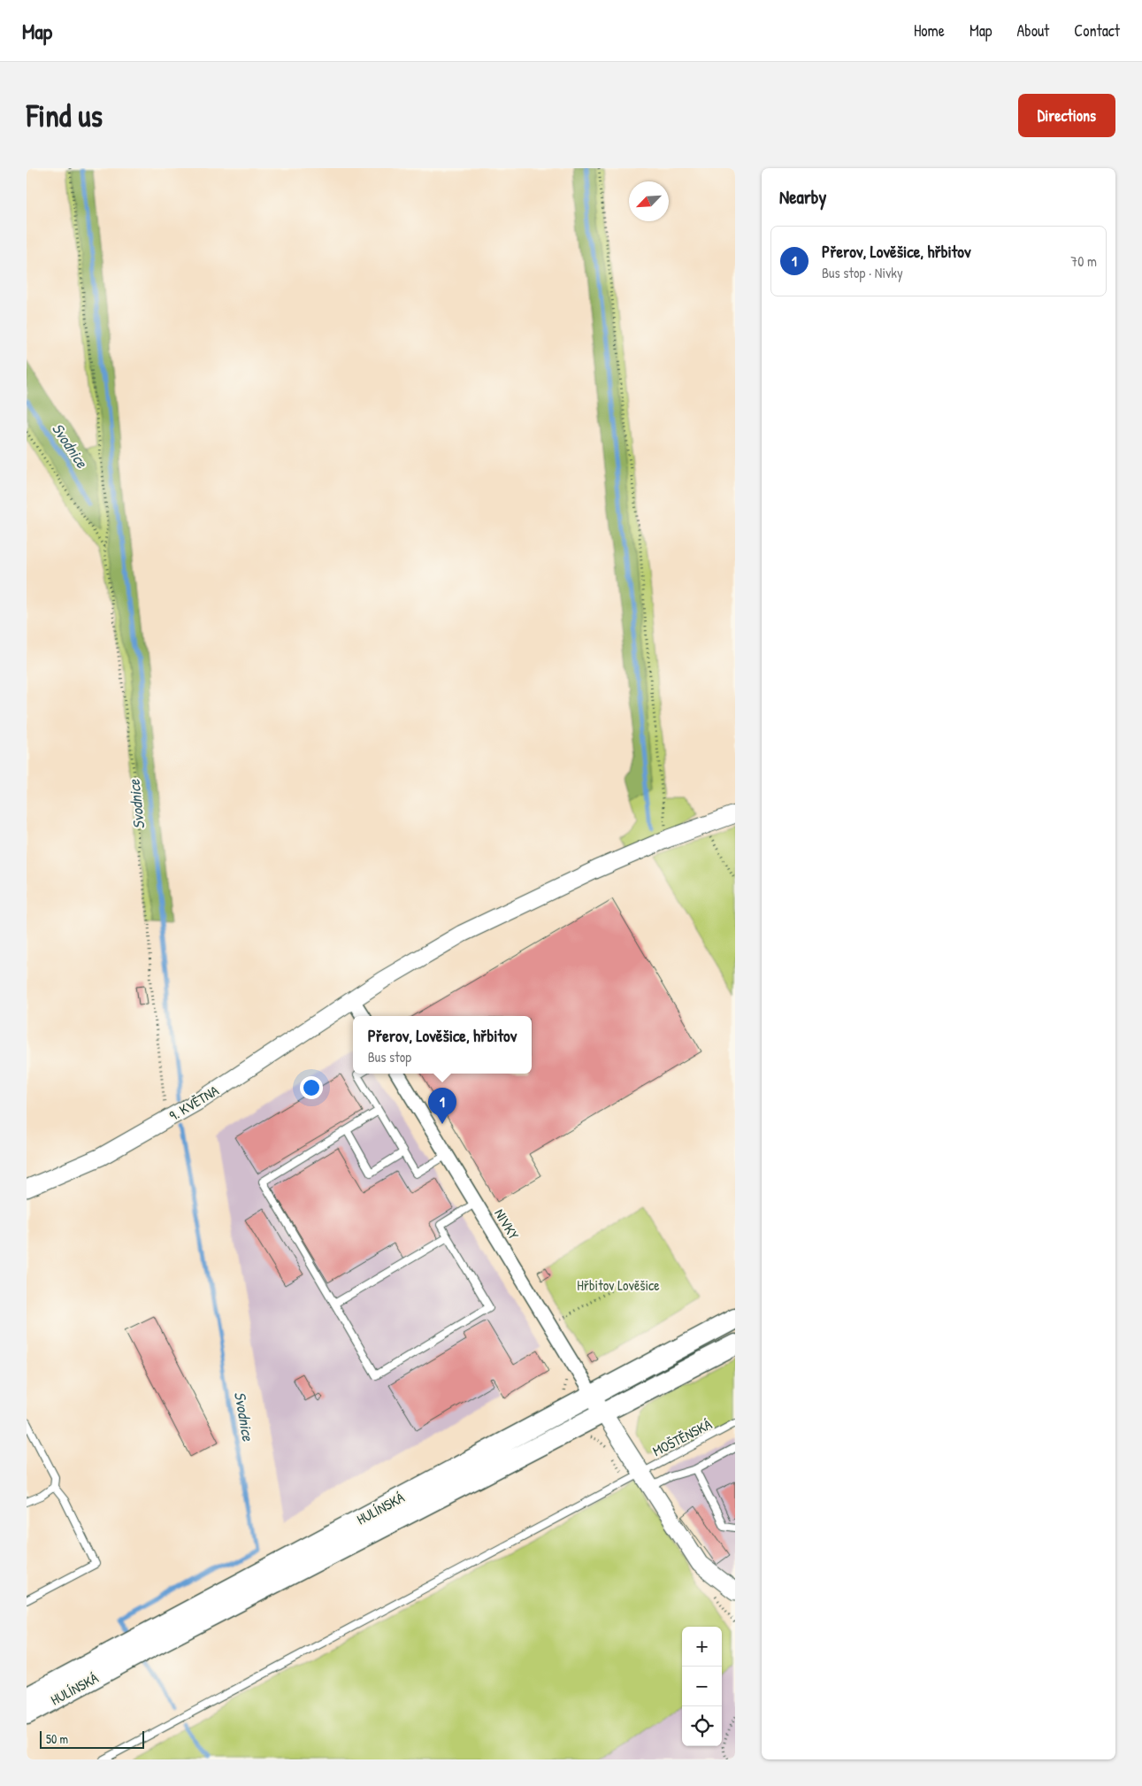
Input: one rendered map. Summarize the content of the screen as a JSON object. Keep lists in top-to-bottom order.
{
  "streets": {
    "main road": ["HULÍNSKÁ"],
    "street": ["9. KVĚTNA", "NIVKY"],
    "lane": ["MOŠTĚNSKÁ"]
  },
  "crossings": [
    ["NIVKY", "HULÍNSKÁ"]
  ],
  "water": ["Svodnice"],
  "parks": ["Hřbitov Lověšice"],
  "scale_bar": "50 m",
  "north": "bottom left",
  "page": {
    "header": "Map",
    "nav": [
      "Home",
      "Map",
      "About",
      "Contact"
    ],
    "buttons": "Directions",
    "title": "Find us",
    "heading": "Nearby",
    "list": [
      {
        "mark": "1",
        "name": "Přerov, Lověšice, hřbitov",
        "note": "Bus stop · Nivky",
        "value": "70 m"
      }
    ],
    "popup": ["Přerov, Lověšice, hřbitov", "Bus stop"],
    "pins": "1",
    "map_buttons": ["+", "−"],
    "scale": "50 m"
  }
}
